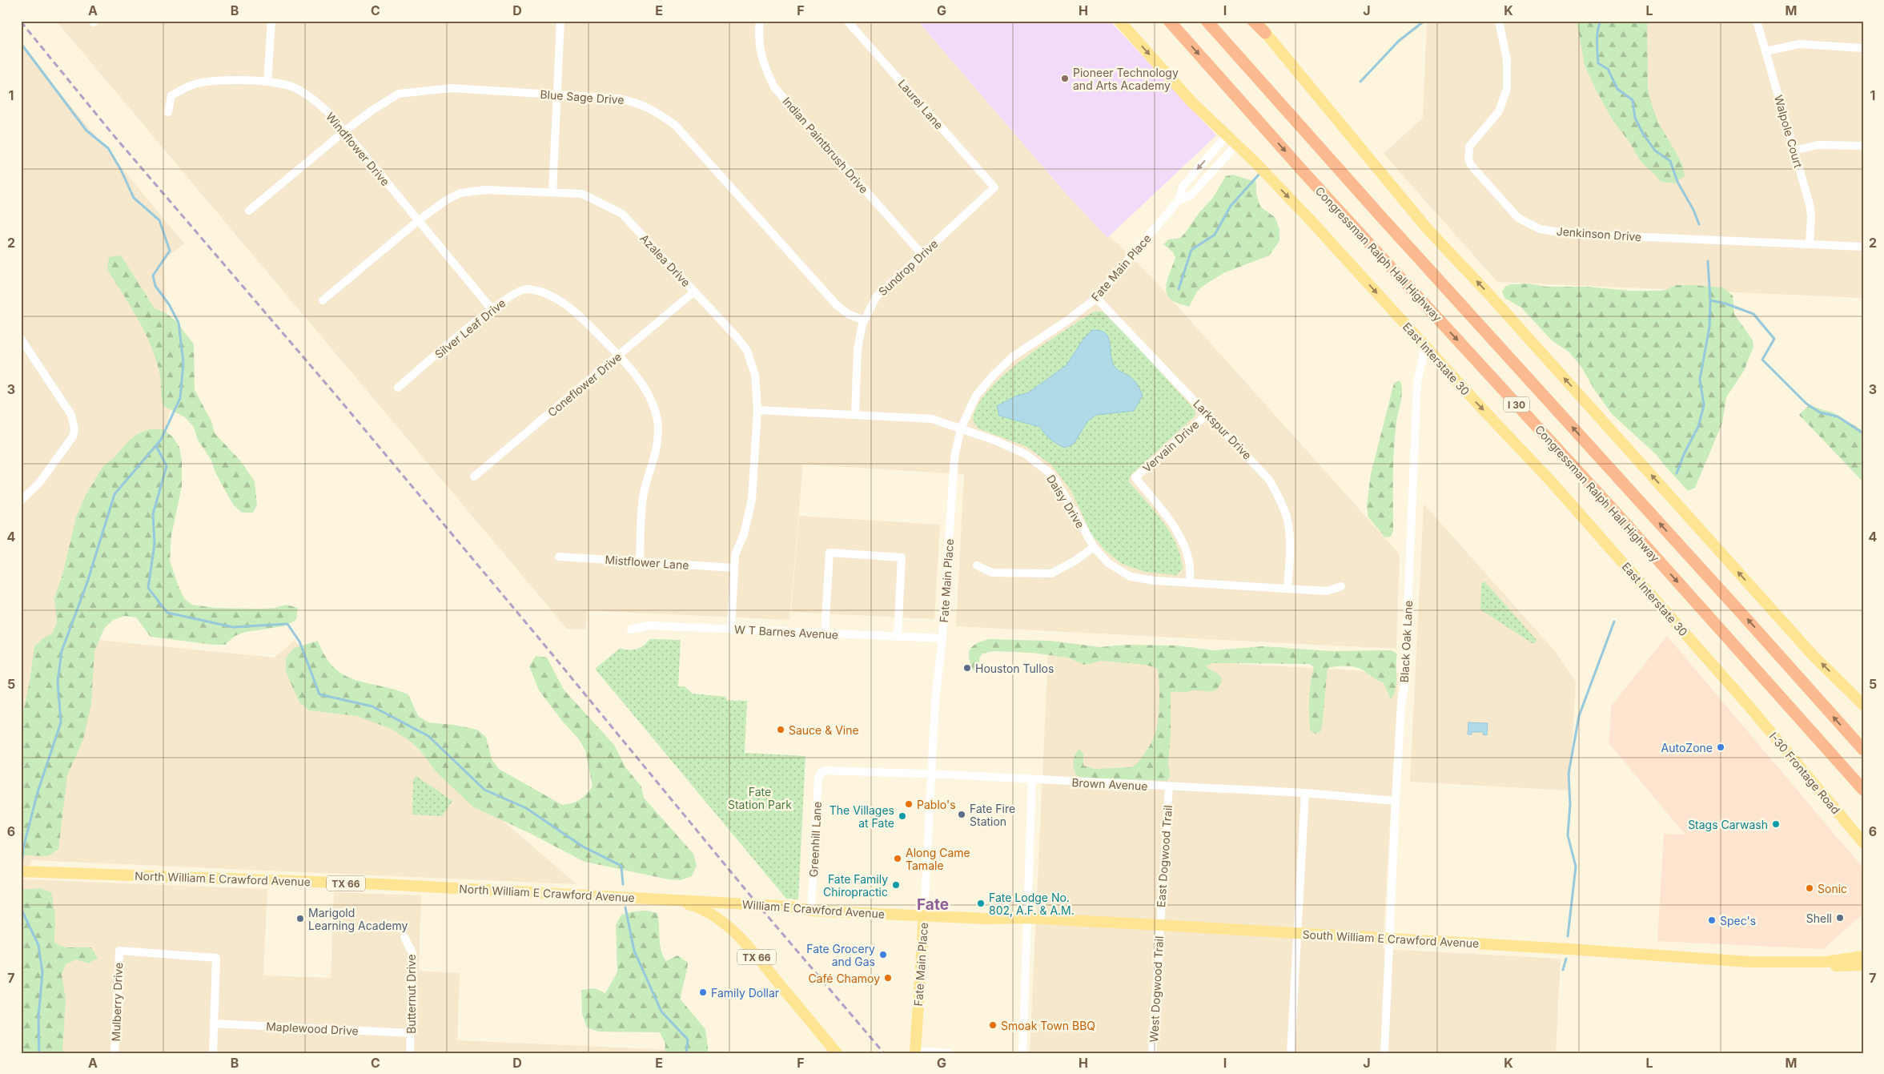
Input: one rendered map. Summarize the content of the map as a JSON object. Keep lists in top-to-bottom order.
{
  "streets": {
    "highway": ["Congressman Ralph Hall Highway", "I 30"],
    "main road": [
      "Fate Main Place",
      "East Interstate 30",
      "I-30 Frontage Road",
      "North William E Crawford Avenue",
      "TX 66",
      "William E Crawford Avenue",
      "South William E Crawford Avenue"
    ],
    "street": [
      "Blue Sage Drive",
      "Laurel Lane",
      "Walpole Court",
      "Indian Paintbrush Drive",
      "Windflower Drive",
      "Jenkinson Drive",
      "Azalea Drive",
      "Sundrop Drive",
      "Silver Leaf Drive",
      "Coneflower Drive",
      "Larkspur Drive",
      "Vervain Drive",
      "Daisy Drive",
      "Mistflower Lane",
      "W T Barnes Avenue",
      "Black Oak Lane",
      "Brown Avenue",
      "Greenhill Lane",
      "East Dogwood Trail",
      "West Dogwood Trail",
      "Butternut Drive",
      "Mulberry Drive",
      "Maplewood Drive"
    ]
  },
  "crossings": [
    ["Blue Sage Drive", "Windflower Drive"],
    ["Blue Sage Drive", "Sundrop Drive"],
    ["Laurel Lane", "Sundrop Drive"],
    ["Walpole Court", "Jenkinson Drive"],
    ["Indian Paintbrush Drive", "Sundrop Drive"],
    ["Windflower Drive", "Azalea Drive"],
    ["Windflower Drive", "Silver Leaf Drive"],
    ["Azalea Drive", "Coneflower Drive"],
    ["Azalea Drive", "Daisy Drive"],
    ["Azalea Drive", "Mistflower Lane"],
    ["Azalea Drive", "W T Barnes Avenue"],
    ["Sundrop Drive", "Daisy Drive"],
    ["Fate Main Place", "East Interstate 30"],
    ["Fate Main Place", "Larkspur Drive"],
    ["Fate Main Place", "Daisy Drive"],
    ["Fate Main Place", "W T Barnes Avenue"],
    ["Fate Main Place", "Brown Avenue"],
    ["Fate Main Place", "William E Crawford Avenue"],
    ["Silver Leaf Drive", "Coneflower Drive"],
    ["Silver Leaf Drive", "Mistflower Lane"],
    ["East Interstate 30", "Black Oak Lane"],
    ["East Interstate 30", "I-30 Frontage Road"],
    ["Larkspur Drive", "Vervain Drive"],
    ["Larkspur Drive", "Daisy Drive"],
    ["Vervain Drive", "Daisy Drive"],
    ["Black Oak Lane", "Brown Avenue"],
    ["Black Oak Lane", "South William E Crawford Avenue"],
    ["Brown Avenue", "Greenhill Lane"],
    ["Brown Avenue", "East Dogwood Trail"],
    ["Greenhill Lane", "William E Crawford Avenue"],
    ["East Dogwood Trail", "South William E Crawford Avenue"],
    ["East Dogwood Trail", "West Dogwood Trail"],
    ["North William E Crawford Avenue", "TX 66"],
    ["North William E Crawford Avenue", "William E Crawford Avenue"],
    ["TX 66", "William E Crawford Avenue"],
    ["William E Crawford Avenue", "South William E Crawford Avenue"],
    ["South William E Crawford Avenue", "West Dogwood Trail"],
    ["Butternut Drive", "Maplewood Drive"],
    ["Mulberry Drive", "Maplewood Drive"]
  ],
  "districts": ["Fate"],
  "parks": ["Fate Station Park"],
  "places": [
    "Pioneer Technology and Arts Academy",
    "Houston Tullos",
    "Sauce & Vine",
    "AutoZone",
    "Pablo's",
    "Fate Fire Station",
    "The Villages at Fate",
    "Stags Carwash",
    "Along Came Tamale",
    "Fate Family Chiropractic",
    "Sonic",
    "Fate Lodge No. 802, A.F. & A.M.",
    "Shell",
    "Marigold Learning Academy",
    "Spec's",
    "Fate Grocery and Gas",
    "Café Chamoy",
    "Family Dollar",
    "Smoak Town BBQ"
  ],
  "grid": {
    "columns": [
      "A",
      "B",
      "C",
      "D",
      "E",
      "F",
      "G",
      "H",
      "I",
      "J",
      "K",
      "L",
      "M"
    ],
    "rows": [
      "1",
      "2",
      "3",
      "4",
      "5",
      "6",
      "7"
    ]
  }
}
